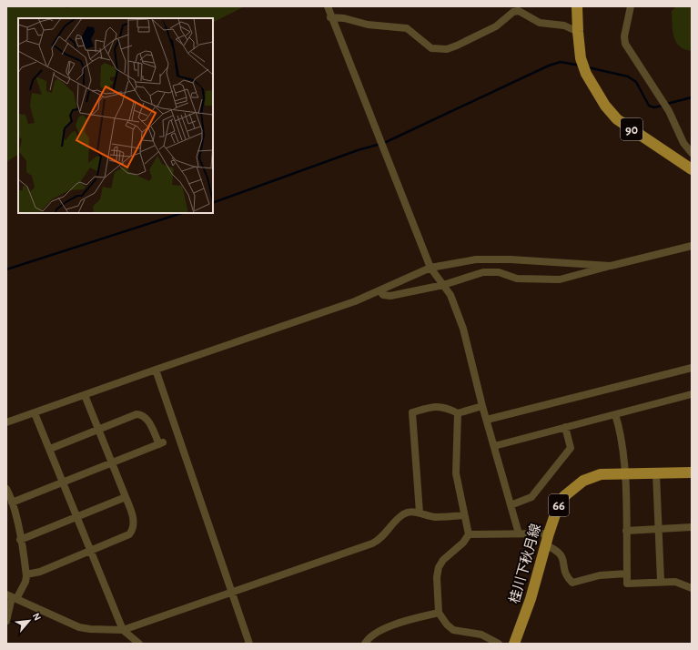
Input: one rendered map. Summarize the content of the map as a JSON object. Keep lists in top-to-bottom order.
{
  "streets": {
    "main road": ["90", "66", "桂川下秋月線"]
  },
  "north": "top right"
}
